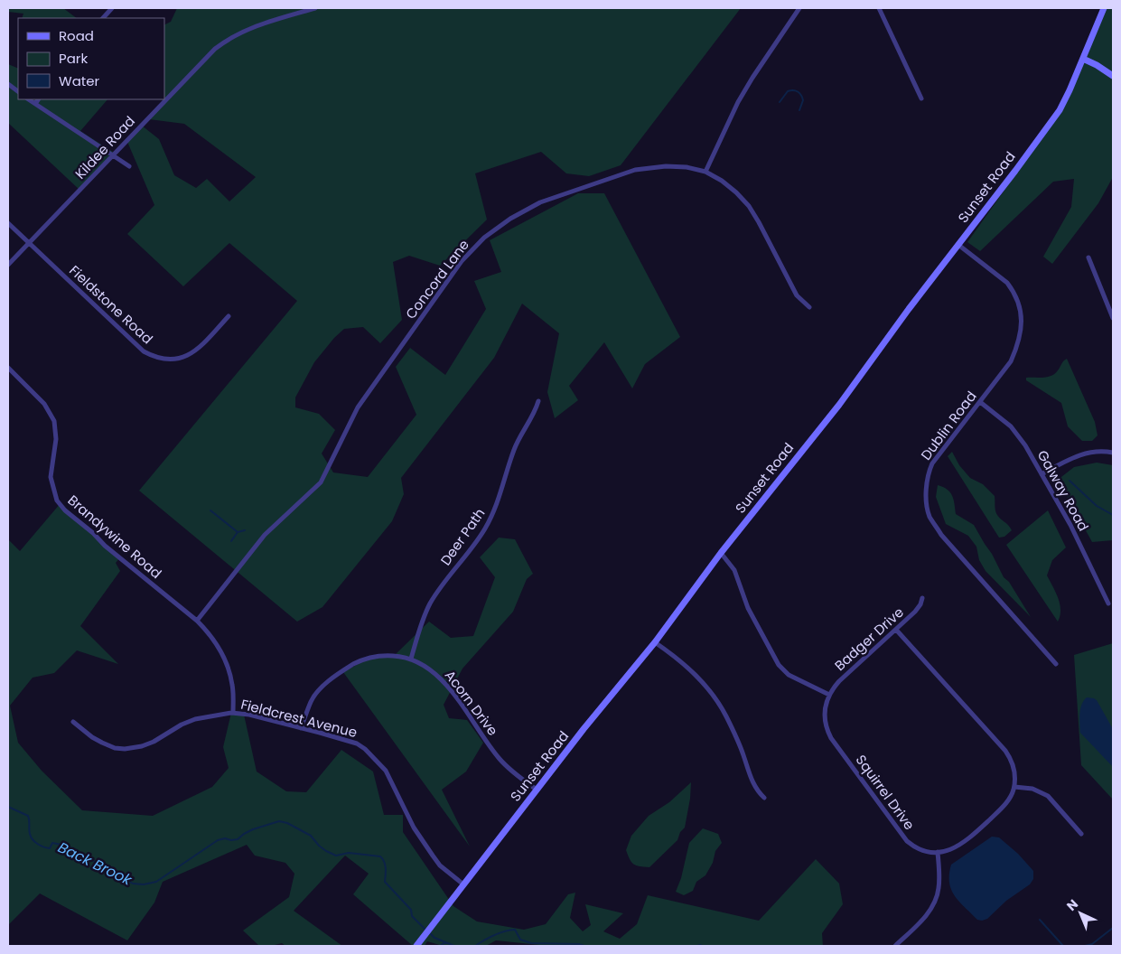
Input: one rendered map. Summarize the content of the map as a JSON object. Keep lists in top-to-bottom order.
{
  "streets": {
    "street": [
      "Kildee Road",
      "Sunset Road",
      "Concord Lane",
      "Fieldstone Road",
      "Dublin Road",
      "Galway Road",
      "Brandywine Road",
      "Deer Path",
      "Badger Drive",
      "Acorn Drive",
      "Fieldcrest Avenue",
      "Squirrel Drive"
    ]
  },
  "crossings": [
    ["Kildee Road", "Fieldstone Road"],
    ["Sunset Road", "Dublin Road"],
    ["Sunset Road", "Acorn Drive"],
    ["Sunset Road", "Fieldcrest Avenue"],
    ["Concord Lane", "Brandywine Road"],
    ["Dublin Road", "Galway Road"],
    ["Brandywine Road", "Fieldcrest Avenue"],
    ["Deer Path", "Acorn Drive"],
    ["Badger Drive", "Squirrel Drive"],
    ["Acorn Drive", "Fieldcrest Avenue"]
  ],
  "water": ["Back Brook"],
  "legend": ["Road", "Park", "Water"],
  "north": "top left"
}
